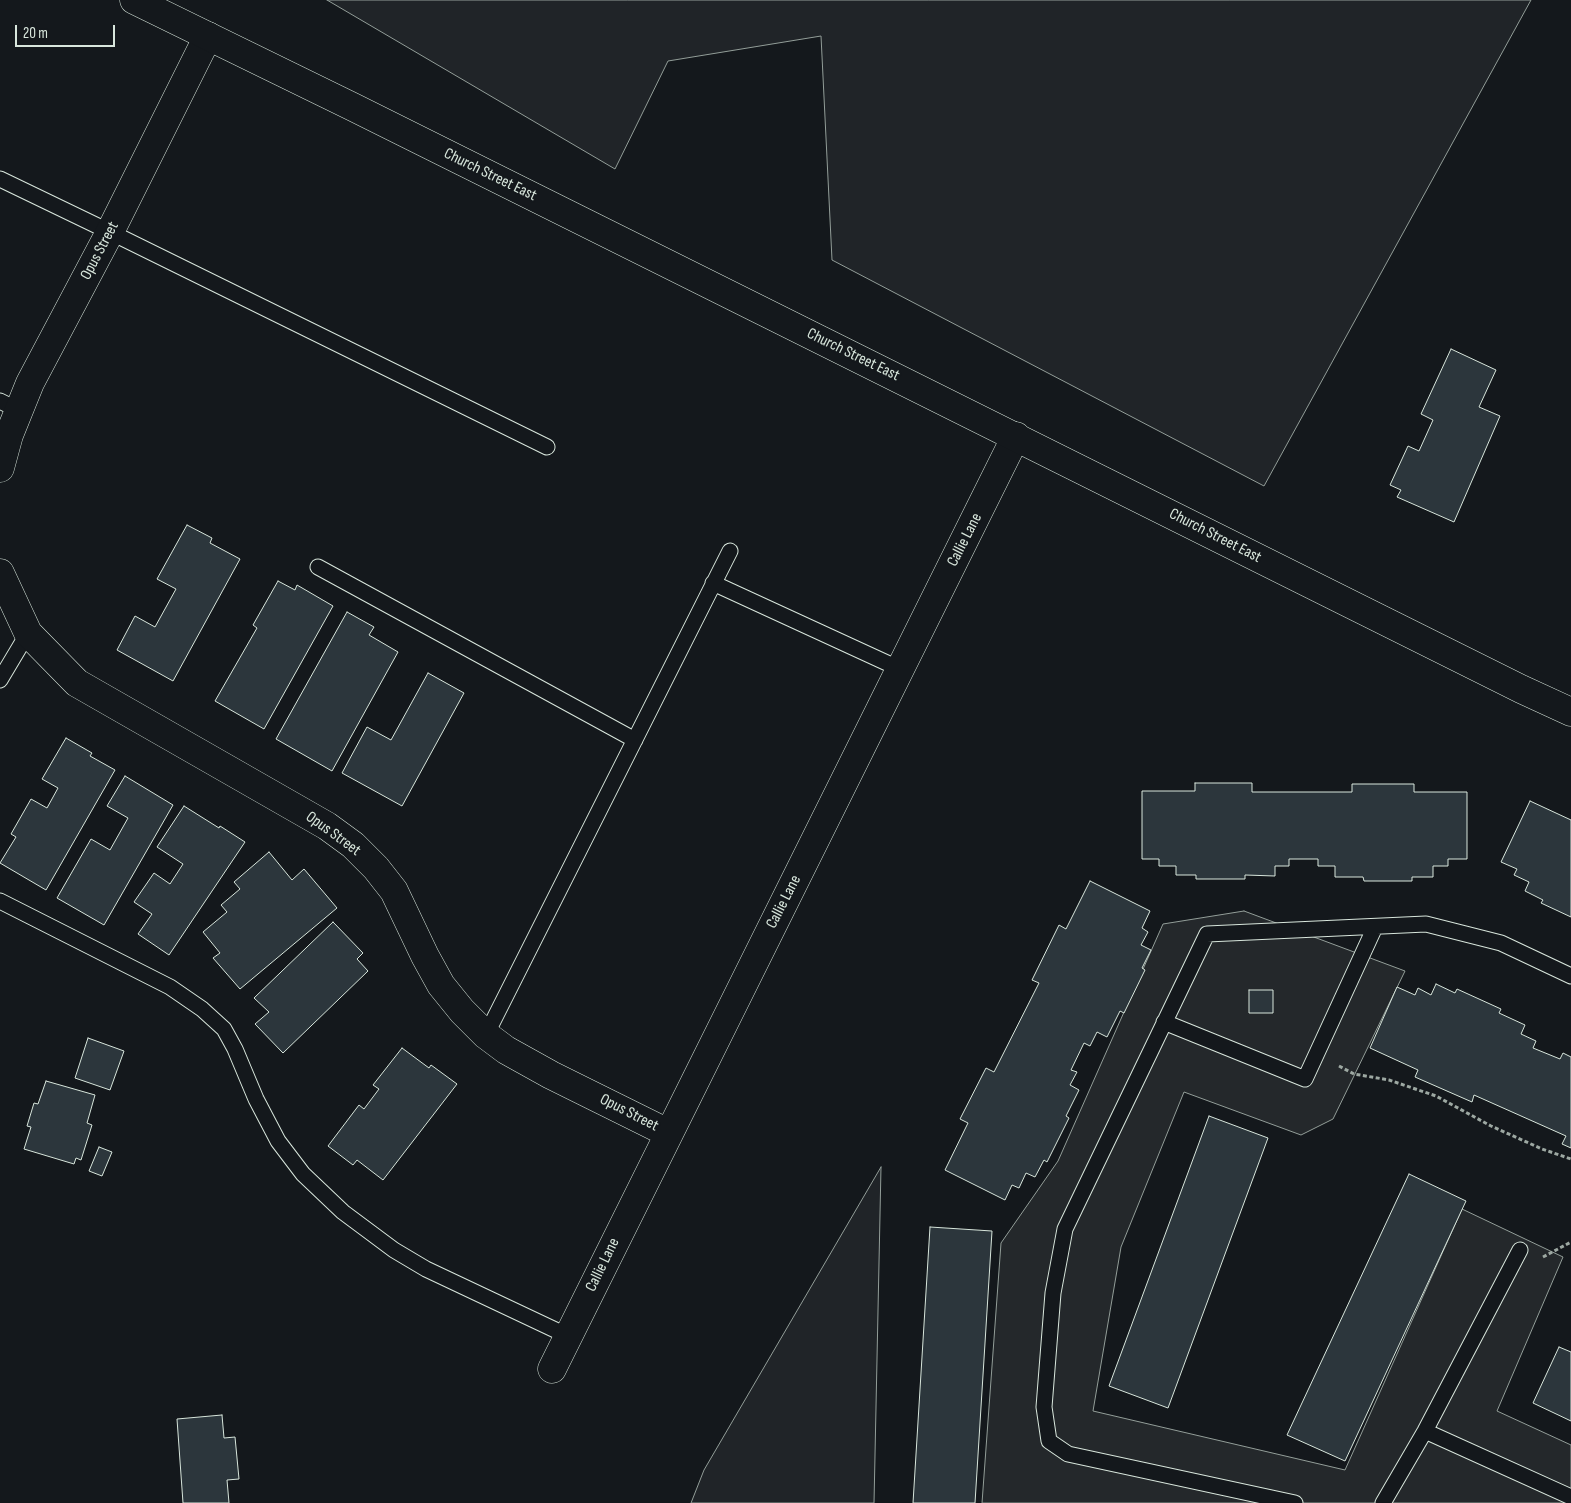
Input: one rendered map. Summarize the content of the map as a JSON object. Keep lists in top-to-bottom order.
{
  "streets": {
    "street": ["Church Street East", "Opus Street", "Callie Lane"]
  },
  "crossings": [
    ["Church Street East", "Opus Street"],
    ["Church Street East", "Callie Lane"],
    ["Opus Street", "Callie Lane"]
  ],
  "scale_bar": "20 m"
}
